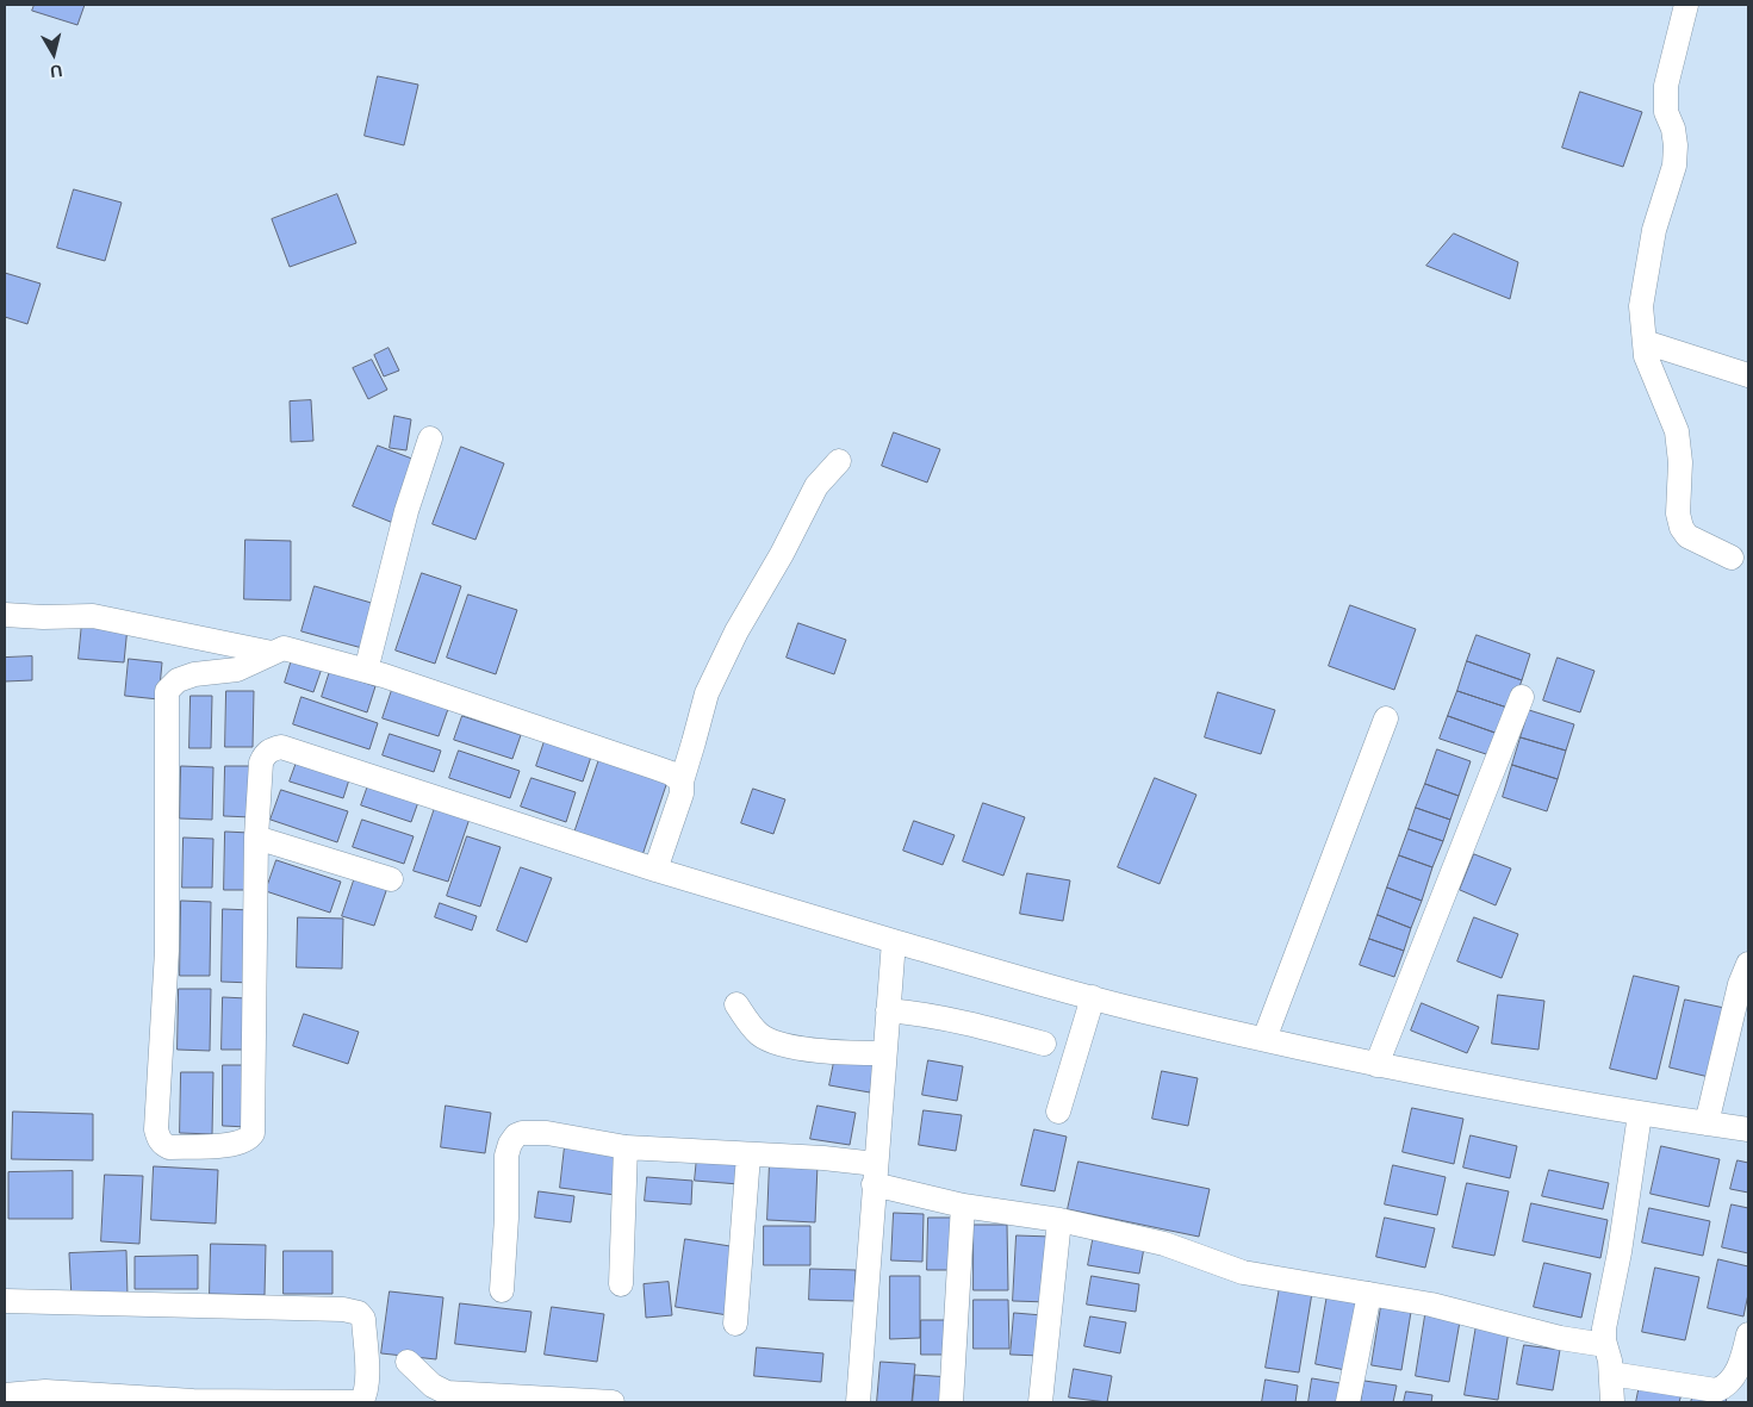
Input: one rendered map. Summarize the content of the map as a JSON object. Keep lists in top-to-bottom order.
{
  "north": "bottom"
}
